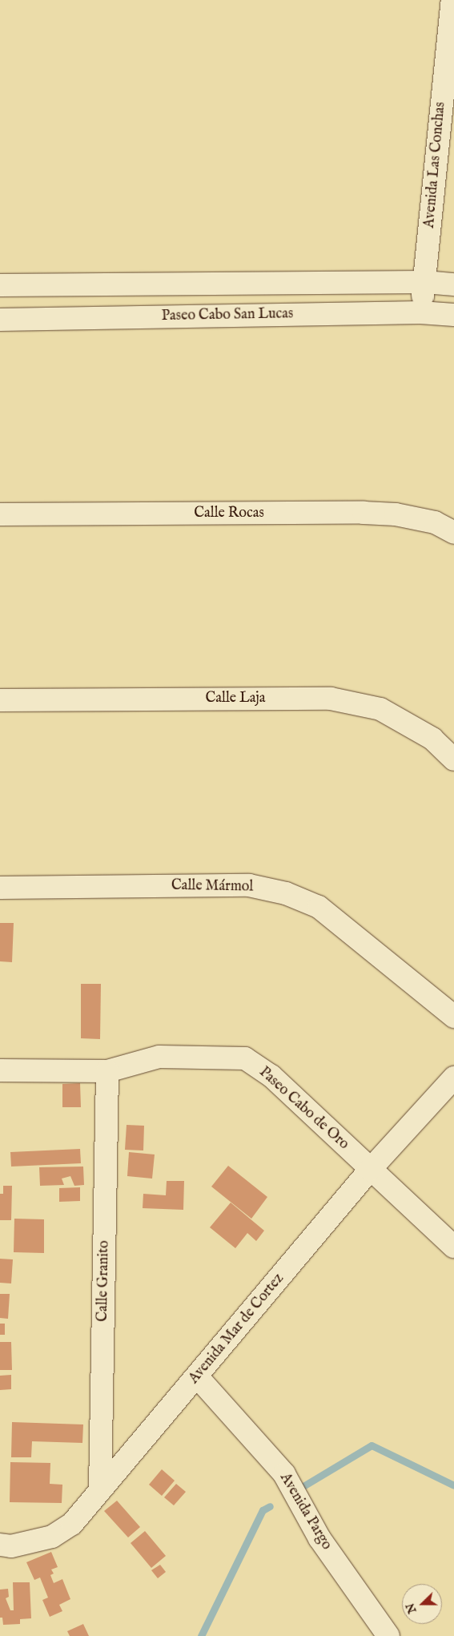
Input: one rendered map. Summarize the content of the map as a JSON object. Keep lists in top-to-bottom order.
{
  "streets": {
    "street": [
      "Avenida Las Conchas",
      "Paseo Cabo San Lucas",
      "Calle Rocas",
      "Calle Laja",
      "Calle Mármol",
      "Paseo Cabo de Oro",
      "Calle Granito",
      "Avenida Mar de Cortez",
      "Avenida Pargo"
    ]
  },
  "crossings": [
    ["Avenida Las Conchas", "Paseo Cabo San Lucas"],
    ["Paseo Cabo de Oro", "Calle Granito"],
    ["Paseo Cabo de Oro", "Avenida Mar de Cortez"],
    ["Calle Granito", "Avenida Mar de Cortez"],
    ["Avenida Mar de Cortez", "Avenida Pargo"]
  ],
  "north": "left"
}
